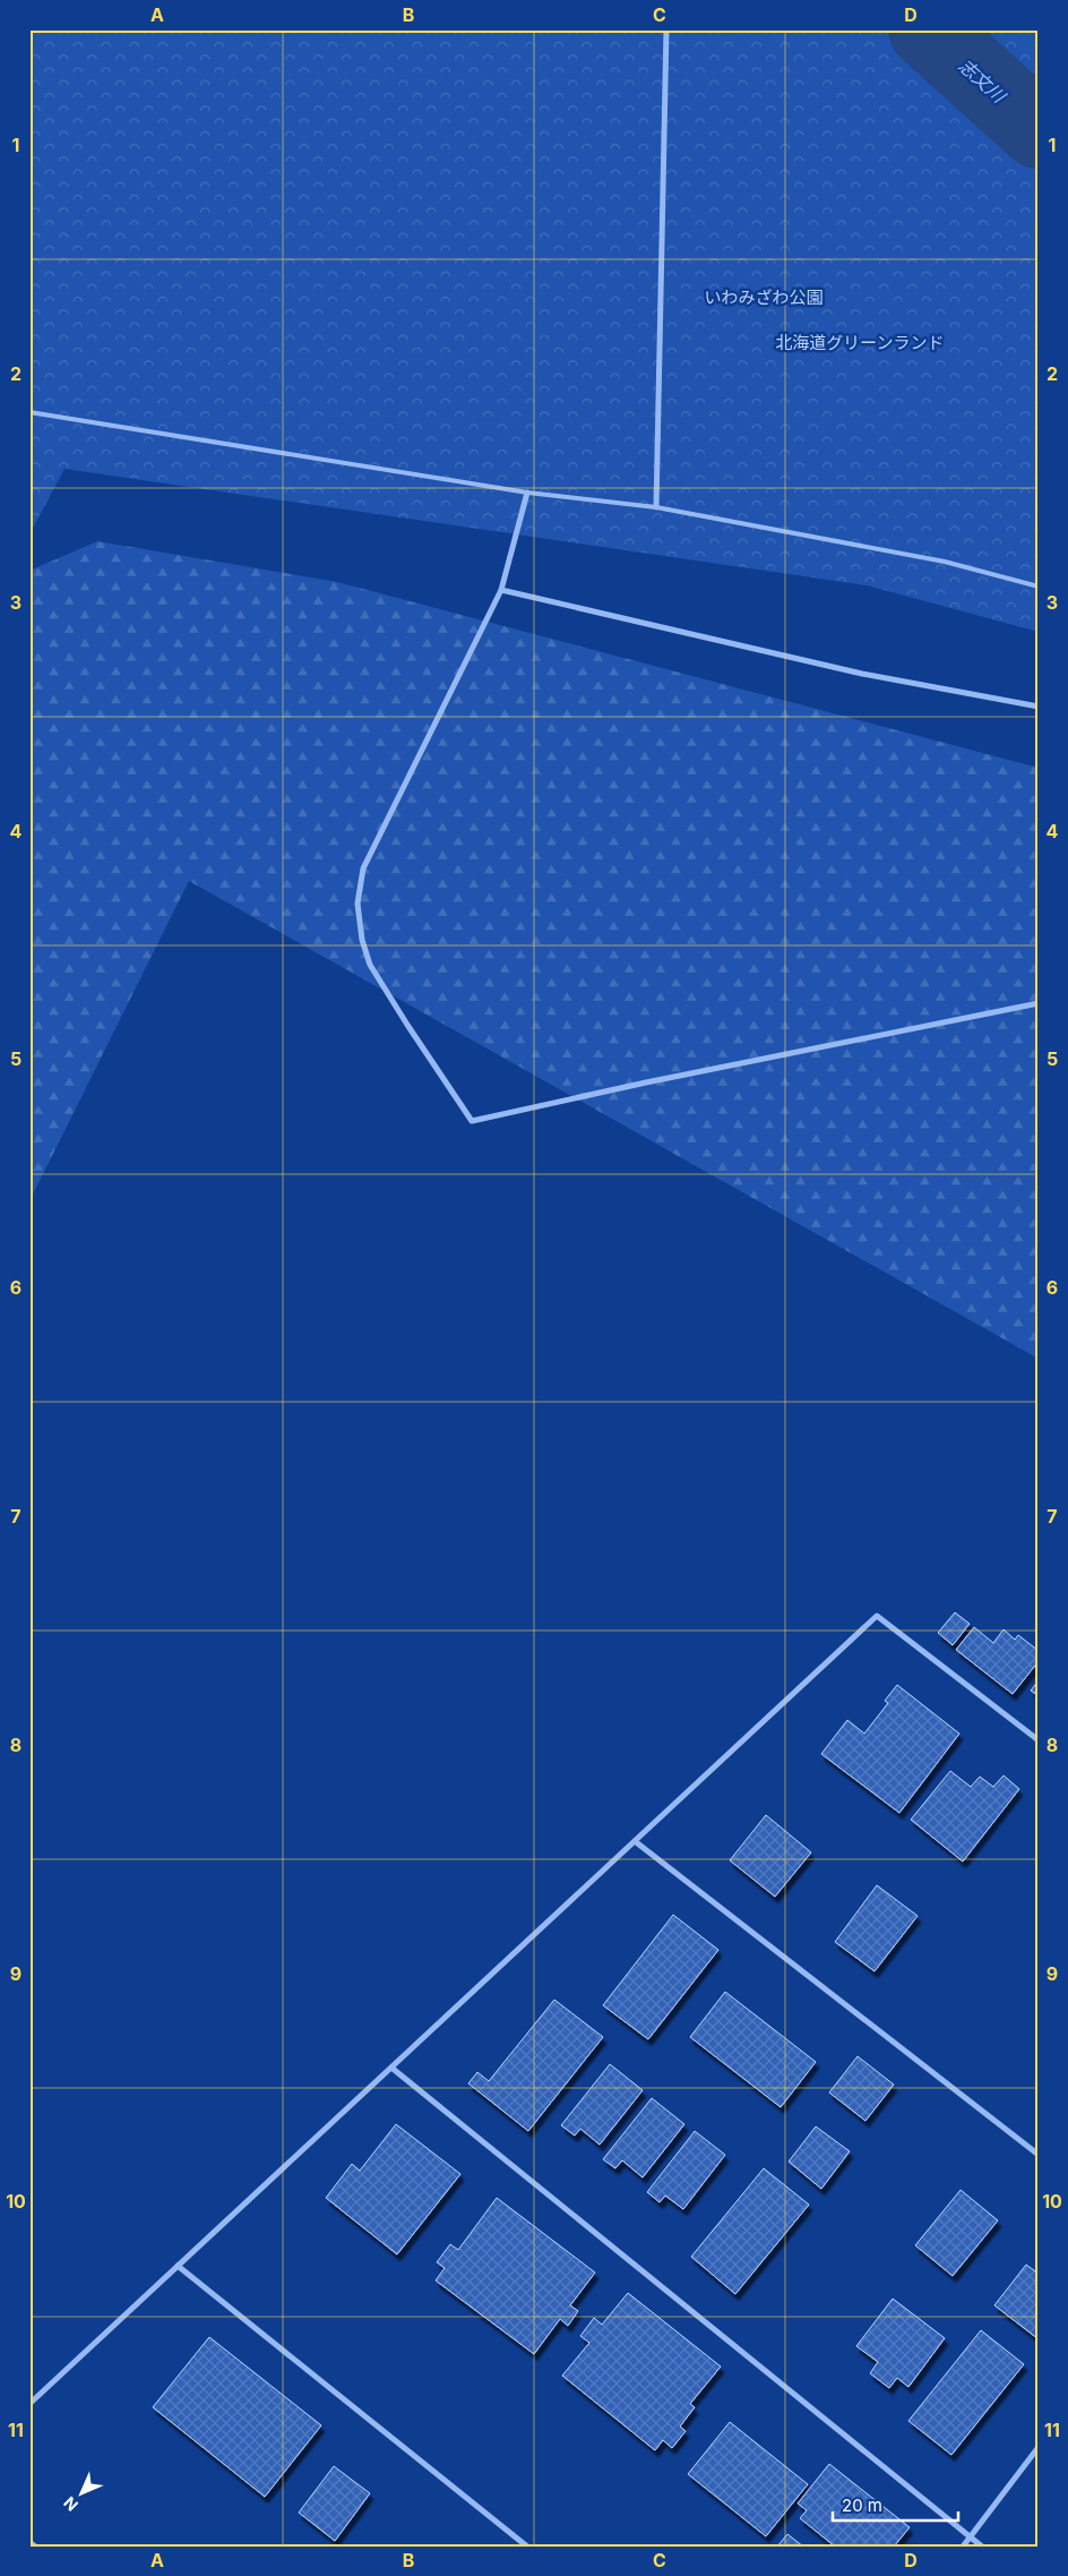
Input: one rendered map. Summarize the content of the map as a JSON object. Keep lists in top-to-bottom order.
{
  "water": ["志文川"],
  "parks": ["いわみざわ公園", "北海道グリーンランド"],
  "scale_bar": "20 m",
  "north": "bottom left",
  "grid": {
    "columns": [
      "A",
      "B",
      "C",
      "D"
    ],
    "rows": [
      "1",
      "2",
      "3",
      "4",
      "5",
      "6",
      "7",
      "8",
      "9",
      "10",
      "11"
    ]
  }
}
